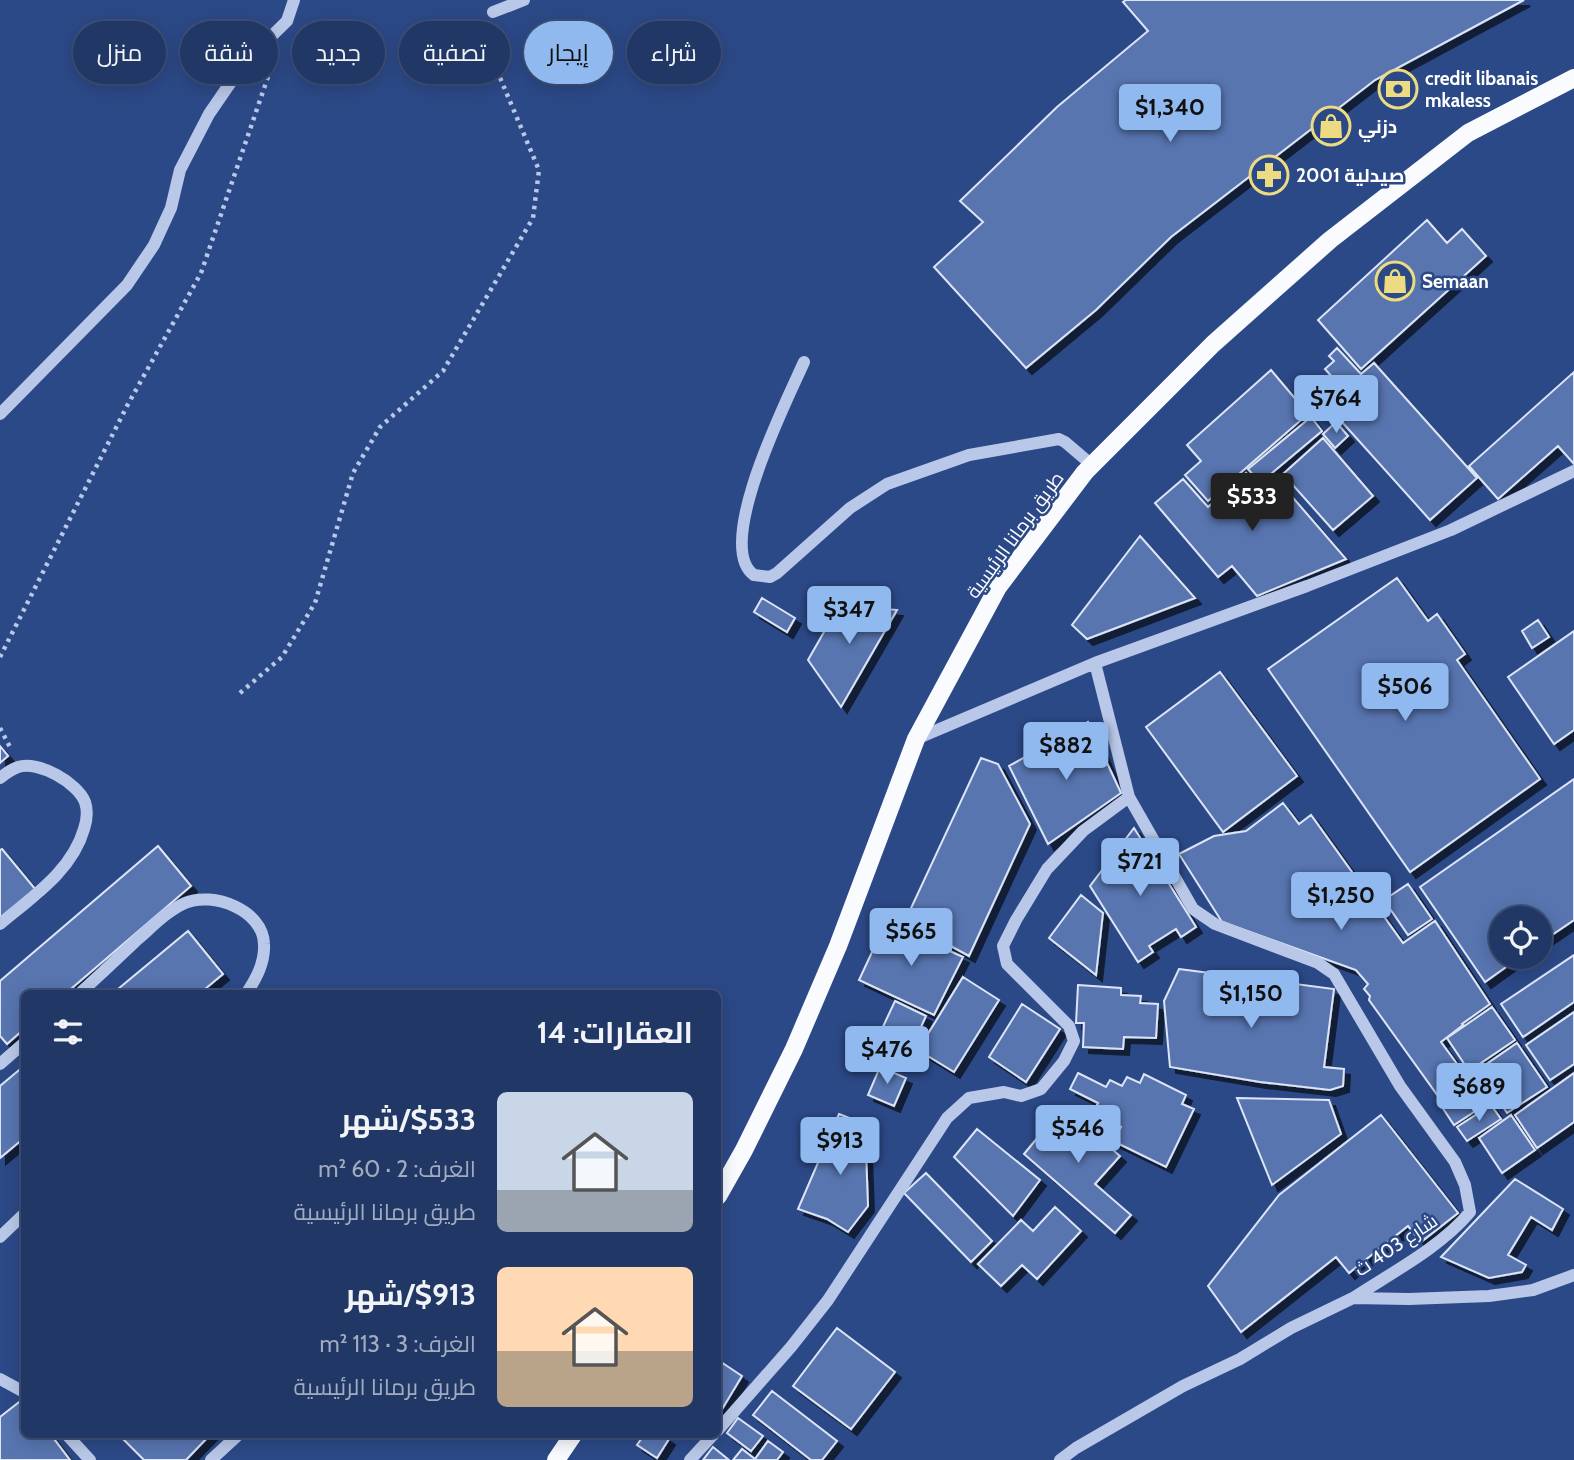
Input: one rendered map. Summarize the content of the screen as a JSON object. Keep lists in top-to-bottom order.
{
  "streets": {
    "main road": ["طريق برمانا الرئيسية"],
    "street": ["شارع 403 ث"]
  },
  "places": {
    "bank": ["credit libanais mkaless"],
    "shop": ["دزني", "Semaan"],
    "pharmacy": ["صيدلية 2001"]
  },
  "page": {
    "chip": [
      "شراء",
      "إيجار",
      "تصفية",
      "جديد",
      "شقة",
      "منزل"
    ],
    "price": [
      "$1,340",
      "$764",
      "$533",
      "$347",
      "$506",
      "$882",
      "$721",
      "$1,250",
      "$565",
      "$1,150",
      "$476",
      "$689",
      "$546",
      "$913"
    ],
    "heading": "العقارات: 14",
    "list": [
      {
        "name": "$533/شهر",
        "note": "الغرف: 2 · 60 m² · طريق برمانا الرئيسية"
      },
      {
        "name": "$913/شهر",
        "note": "الغرف: 3 · 113 m² · طريق برمانا الرئيسية"
      }
    ]
  }
}
